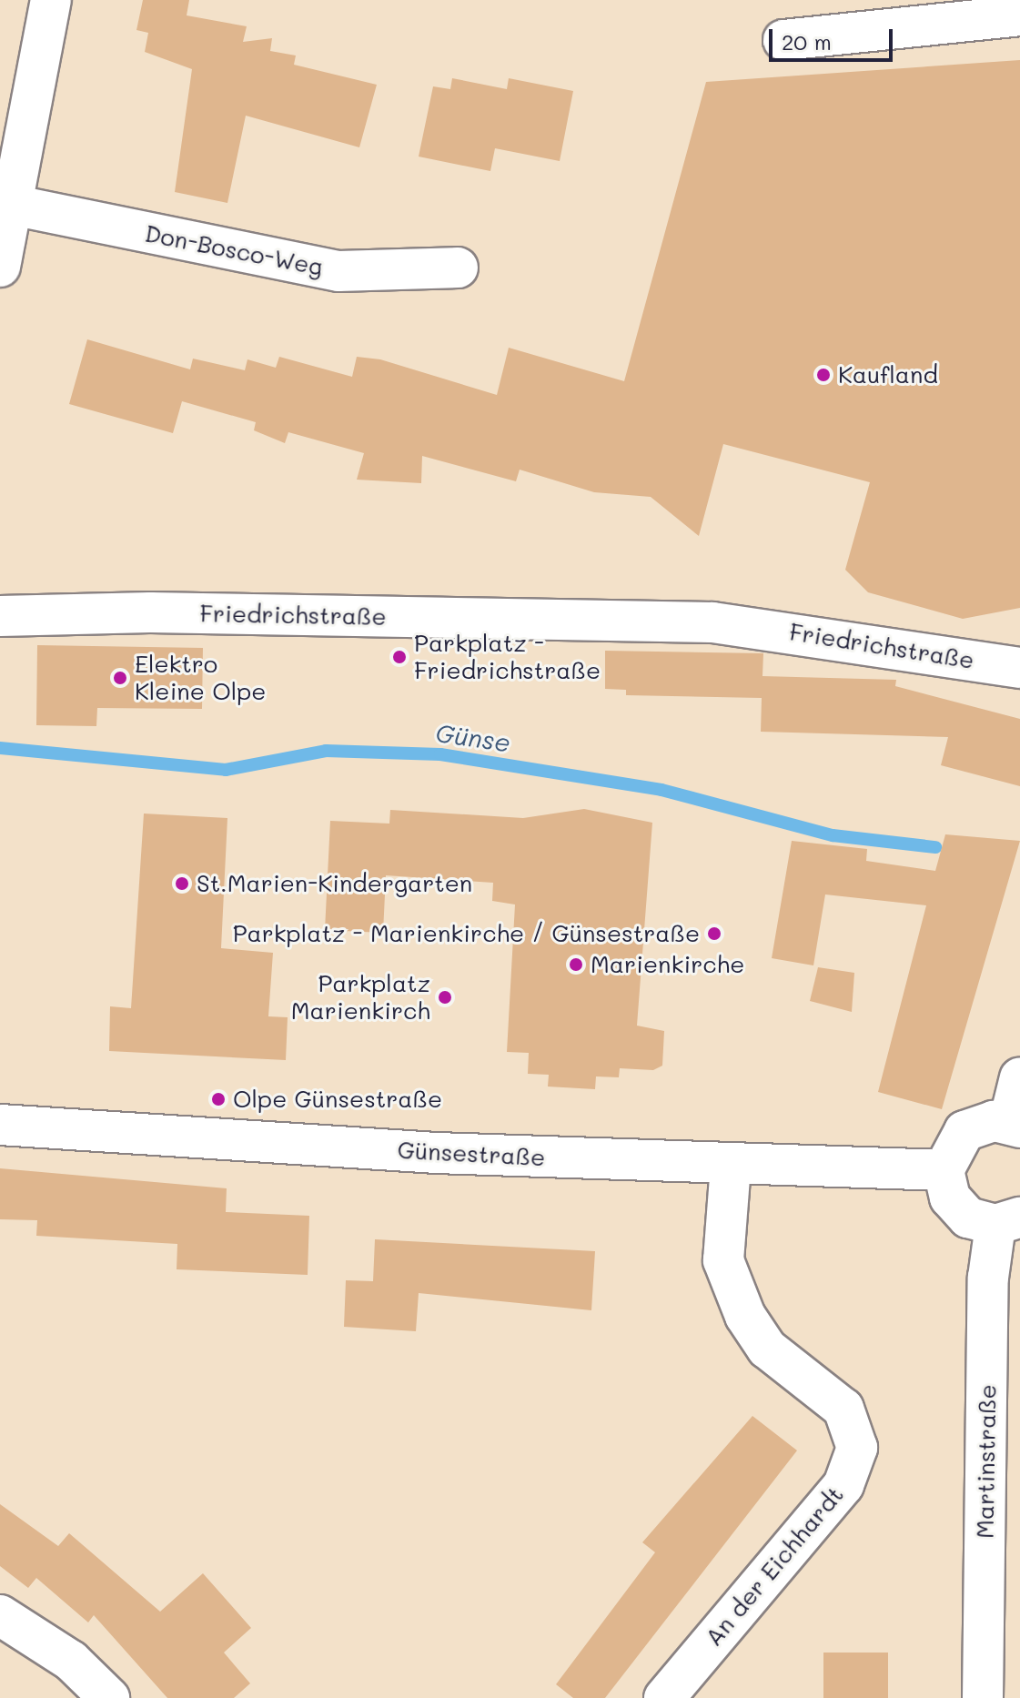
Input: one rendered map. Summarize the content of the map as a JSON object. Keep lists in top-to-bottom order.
{
  "streets": {
    "street": [
      "Don-Bosco-Weg",
      "Friedrichstraße",
      "Günsestraße",
      "Martinstraße",
      "An der Eichhardt"
    ]
  },
  "crossings": [
    ["Günsestraße", "An der Eichhardt"]
  ],
  "water": ["Günse"],
  "places": [
    "Kaufland",
    "Parkplatz - Friedrichstraße",
    "Elektro Kleine Olpe",
    "St.Marien-Kindergarten",
    "Parkplatz - Marienkirche / Günsestraße",
    "Marienkirche",
    "Parkplatz Marienkirch",
    "Olpe Günsestraße"
  ],
  "scale_bar": "20 m"
}
